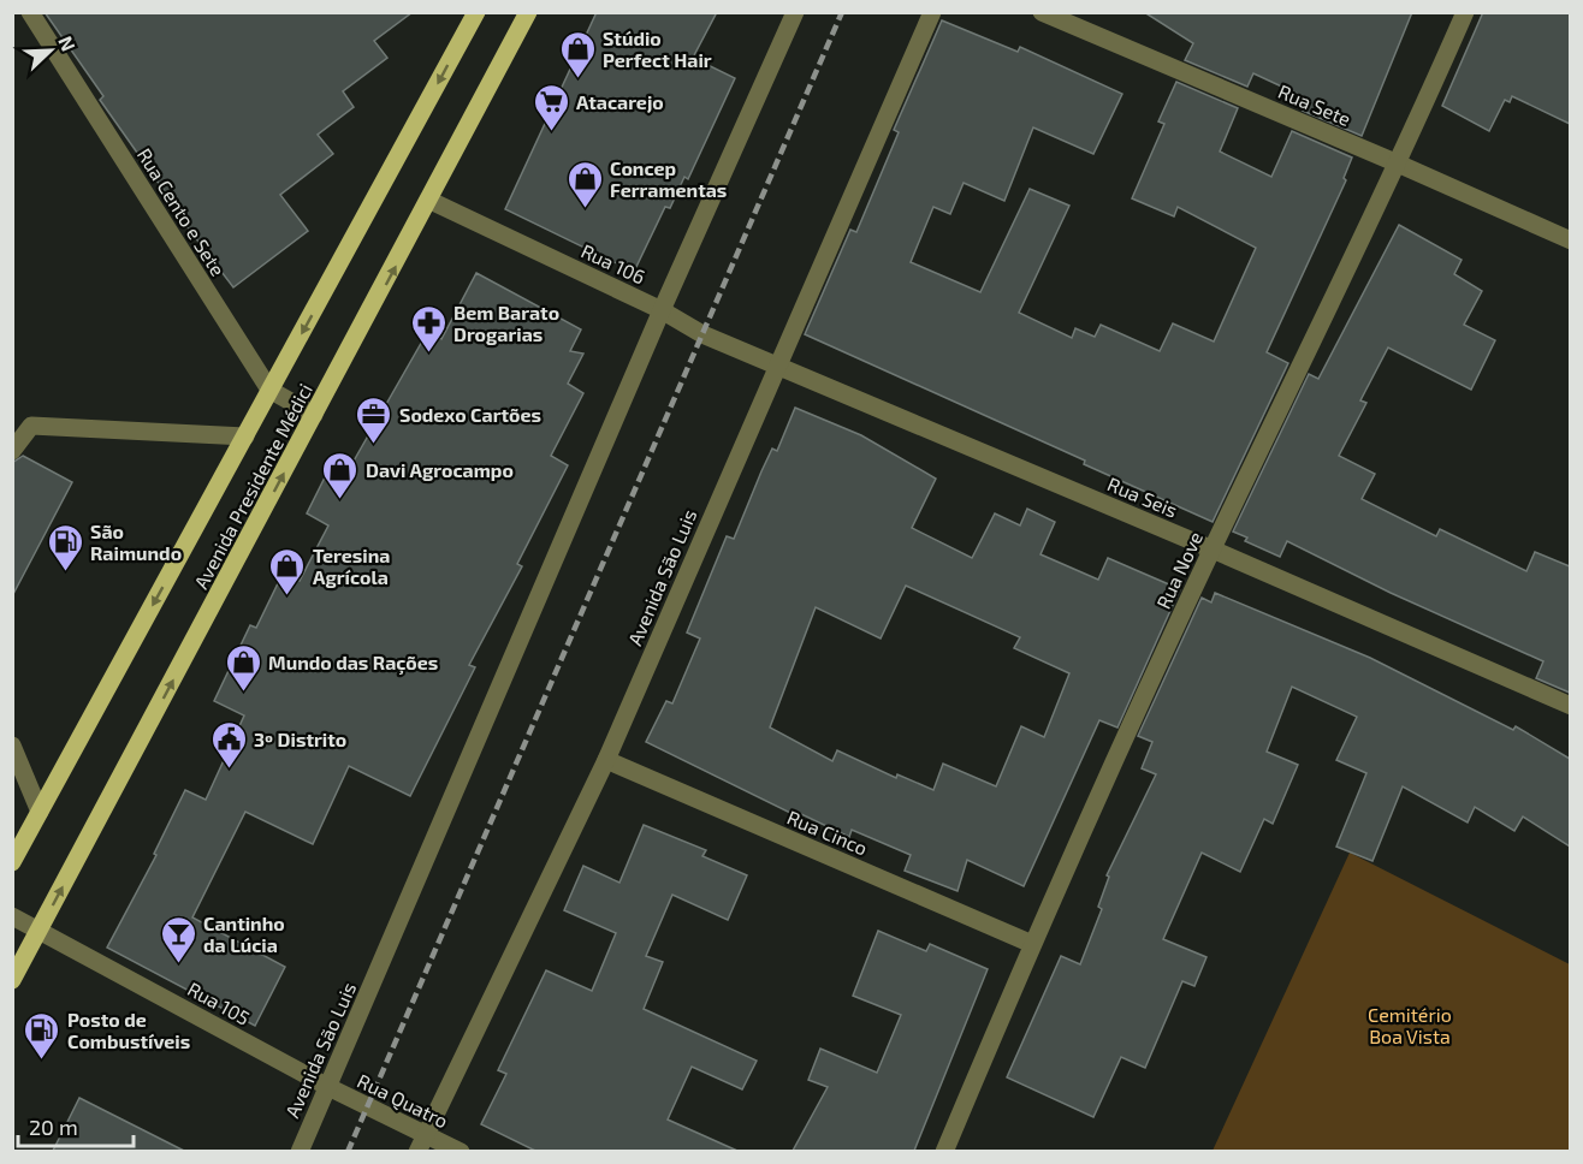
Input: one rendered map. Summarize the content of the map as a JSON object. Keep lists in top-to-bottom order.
{
  "streets": {
    "main road": ["Avenida Presidente Médici"],
    "street": [
      "Rua Sete",
      "Rua Cento e Sete",
      "Rua 106",
      "Rua Seis",
      "Rua Nove",
      "Avenida São Luis",
      "Rua Cinco",
      "Rua 105",
      "Rua Quatro"
    ]
  },
  "crossings": [
    ["Rua Sete", "Rua Nove"],
    ["Rua Cento e Sete", "Avenida Presidente Médici"],
    ["Rua 106", "Avenida Presidente Médici"],
    ["Rua 106", "Rua Seis"],
    ["Rua 106", "Avenida São Luis"],
    ["Avenida Presidente Médici", "Rua 105"],
    ["Rua Seis", "Rua Nove"],
    ["Rua Seis", "Avenida São Luis"],
    ["Rua Nove", "Rua Cinco"],
    ["Avenida São Luis", "Rua Cinco"],
    ["Avenida São Luis", "Rua 105"],
    ["Avenida São Luis", "Rua Quatro"],
    ["Rua 105", "Rua Quatro"]
  ],
  "parks": ["Cemitério Boa Vista"],
  "places": {
    "shop": [
      "Stúdio Perfect Hair",
      "Concep Ferramentas",
      "Davi Agrocampo",
      "Teresina Agrícola",
      "Mundo das Rações"
    ],
    "supermarket": ["Atacarejo"],
    "pharmacy": ["Bem Barato Drogarias"],
    "office": ["Sodexo Cartões"],
    "fuel station": ["São Raimundo", "Posto de Combustíveis"],
    "public building": ["3º Distrito"],
    "bar": ["Cantinho da Lúcia"]
  },
  "scale_bar": "20 m",
  "north": "top right"
}
